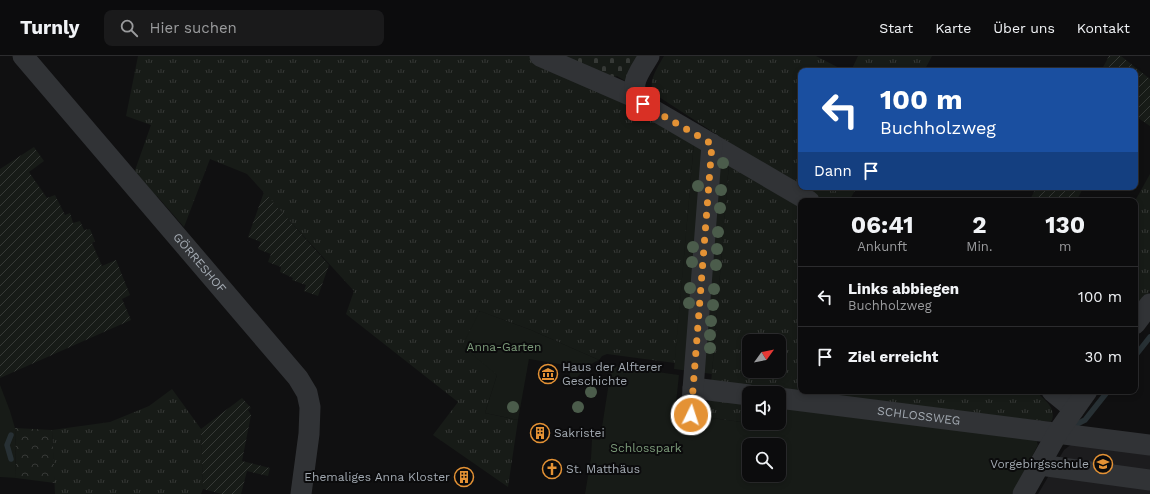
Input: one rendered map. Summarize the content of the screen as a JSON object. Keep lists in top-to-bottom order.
{
  "streets": {
    "street": ["GÖRRESHOF", "SCHLOSSWEG"]
  },
  "parks": ["Anna-Garten", "Schlosspark"],
  "places": {
    "museum": ["Haus der Alfterer Geschichte"],
    "building": ["Sakristei", "Ehemaliges Anna Kloster"],
    "school or university": ["Vorgebirgsschule"],
    "church": ["St. Matthäus"]
  },
  "north": "top right",
  "page": {
    "header": "Turnly",
    "search": "Hier suchen",
    "nav": [
      "Start",
      "Karte",
      "Über uns",
      "Kontakt"
    ],
    "turn": ["100 m", "Buchholzweg"],
    "then": "Dann",
    "eta": [
      "06:41",
      "Ankunft",
      "2",
      "Min.",
      "130",
      "m"
    ],
    "list": [
      {
        "name": "Links abbiegen",
        "note": "Buchholzweg",
        "value": "100 m"
      },
      {
        "name": "Ziel erreicht",
        "value": "30 m"
      }
    ]
  }
}
